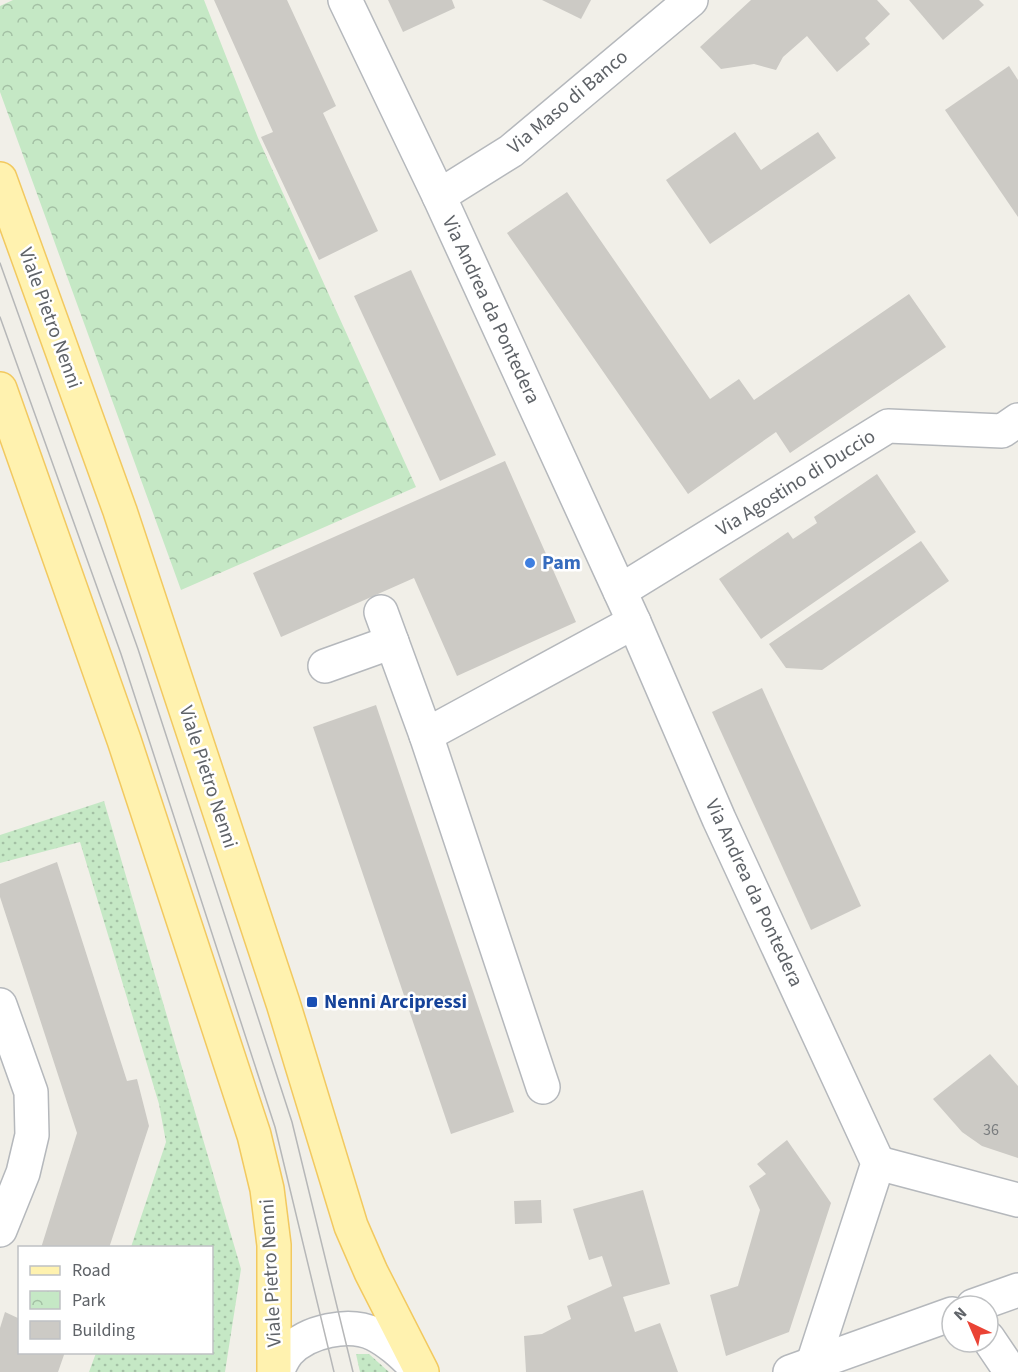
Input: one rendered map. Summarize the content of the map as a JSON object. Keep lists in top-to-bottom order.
{
  "streets": {
    "main road": ["Viale Pietro Nenni"],
    "street": ["Via Maso di Banco", "Via Andrea da Pontedera", "Via Agostino di Duccio"]
  },
  "crossings": [
    ["Via Maso di Banco", "Via Andrea da Pontedera"],
    ["Via Andrea da Pontedera", "Via Agostino di Duccio"]
  ],
  "places": {
    "other": ["Pam"],
    "transit": ["Nenni Arcipressi"]
  },
  "house_numbers": ["36"],
  "legend": ["Road", "Park", "Building"],
  "north": "top left"
}
